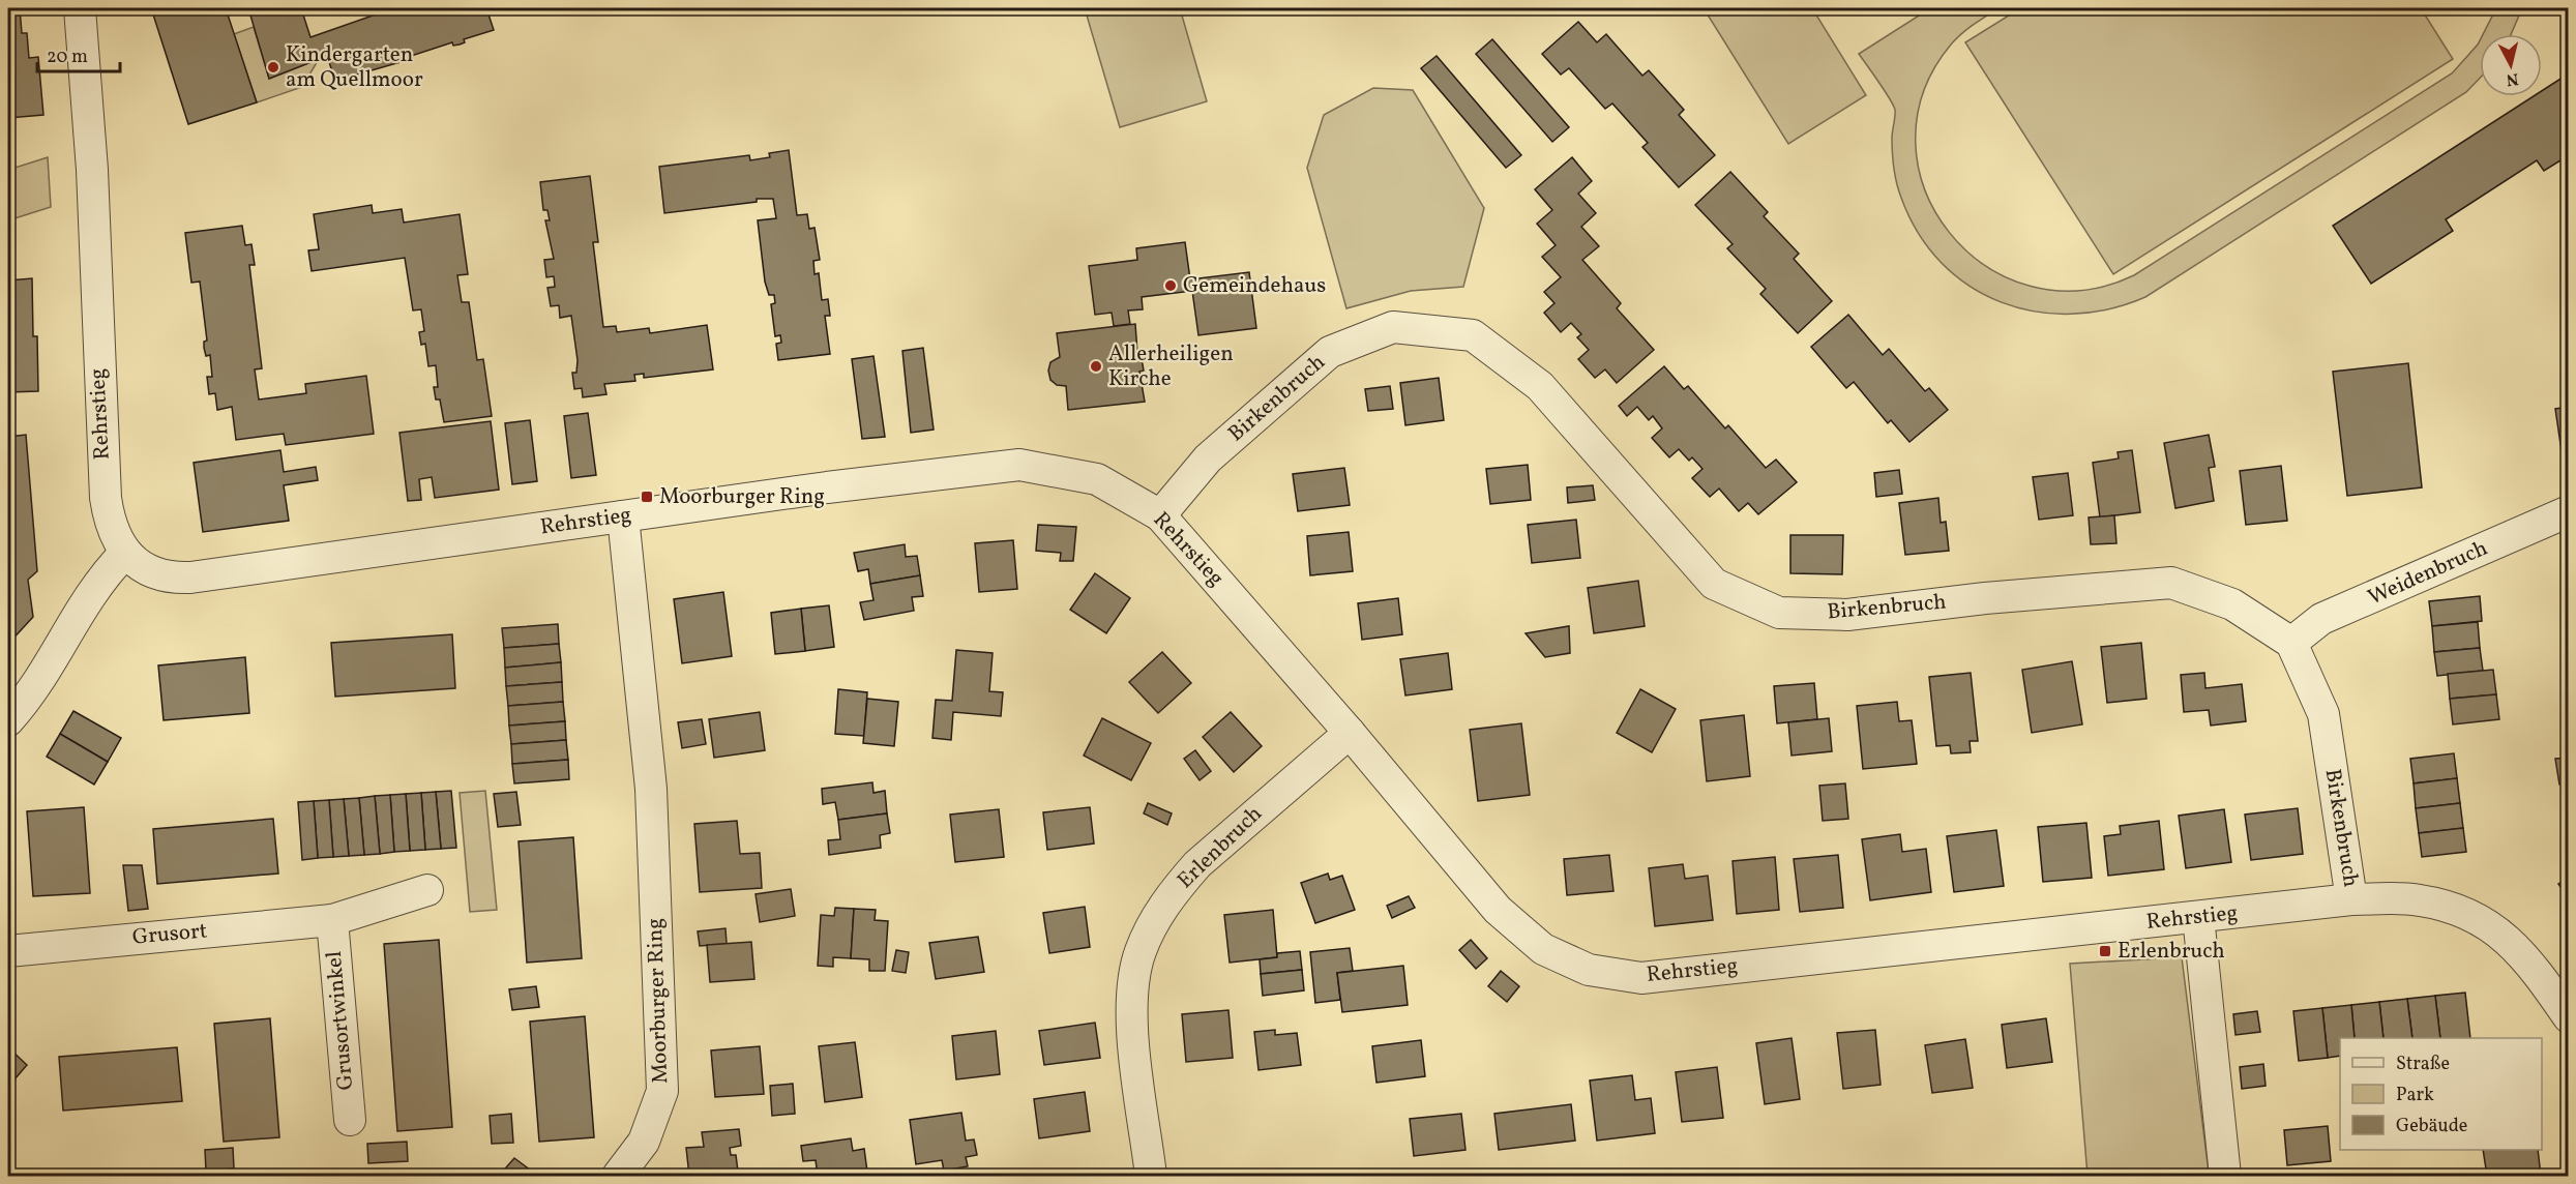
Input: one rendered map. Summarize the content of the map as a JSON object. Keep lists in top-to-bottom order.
{
  "streets": {
    "street": [
      "Birkenbruch",
      "Rehrstieg",
      "Weidenbruch",
      "Erlenbruch",
      "Grusort",
      "Moorburger Ring",
      "Grusortwinkel"
    ]
  },
  "crossings": [
    ["Birkenbruch", "Rehrstieg"],
    ["Birkenbruch", "Weidenbruch"],
    ["Rehrstieg", "Erlenbruch"],
    ["Rehrstieg", "Moorburger Ring"],
    ["Grusort", "Grusortwinkel"]
  ],
  "places": {
    "other": ["Kindergarten am Quellmoor", "Gemeindehaus", "Allerheiligen Kirche"],
    "transit": ["Moorburger Ring", "Erlenbruch"]
  },
  "legend": ["Straße", "Park", "Gebäude"],
  "scale_bar": "20 m",
  "north": "bottom"
}
